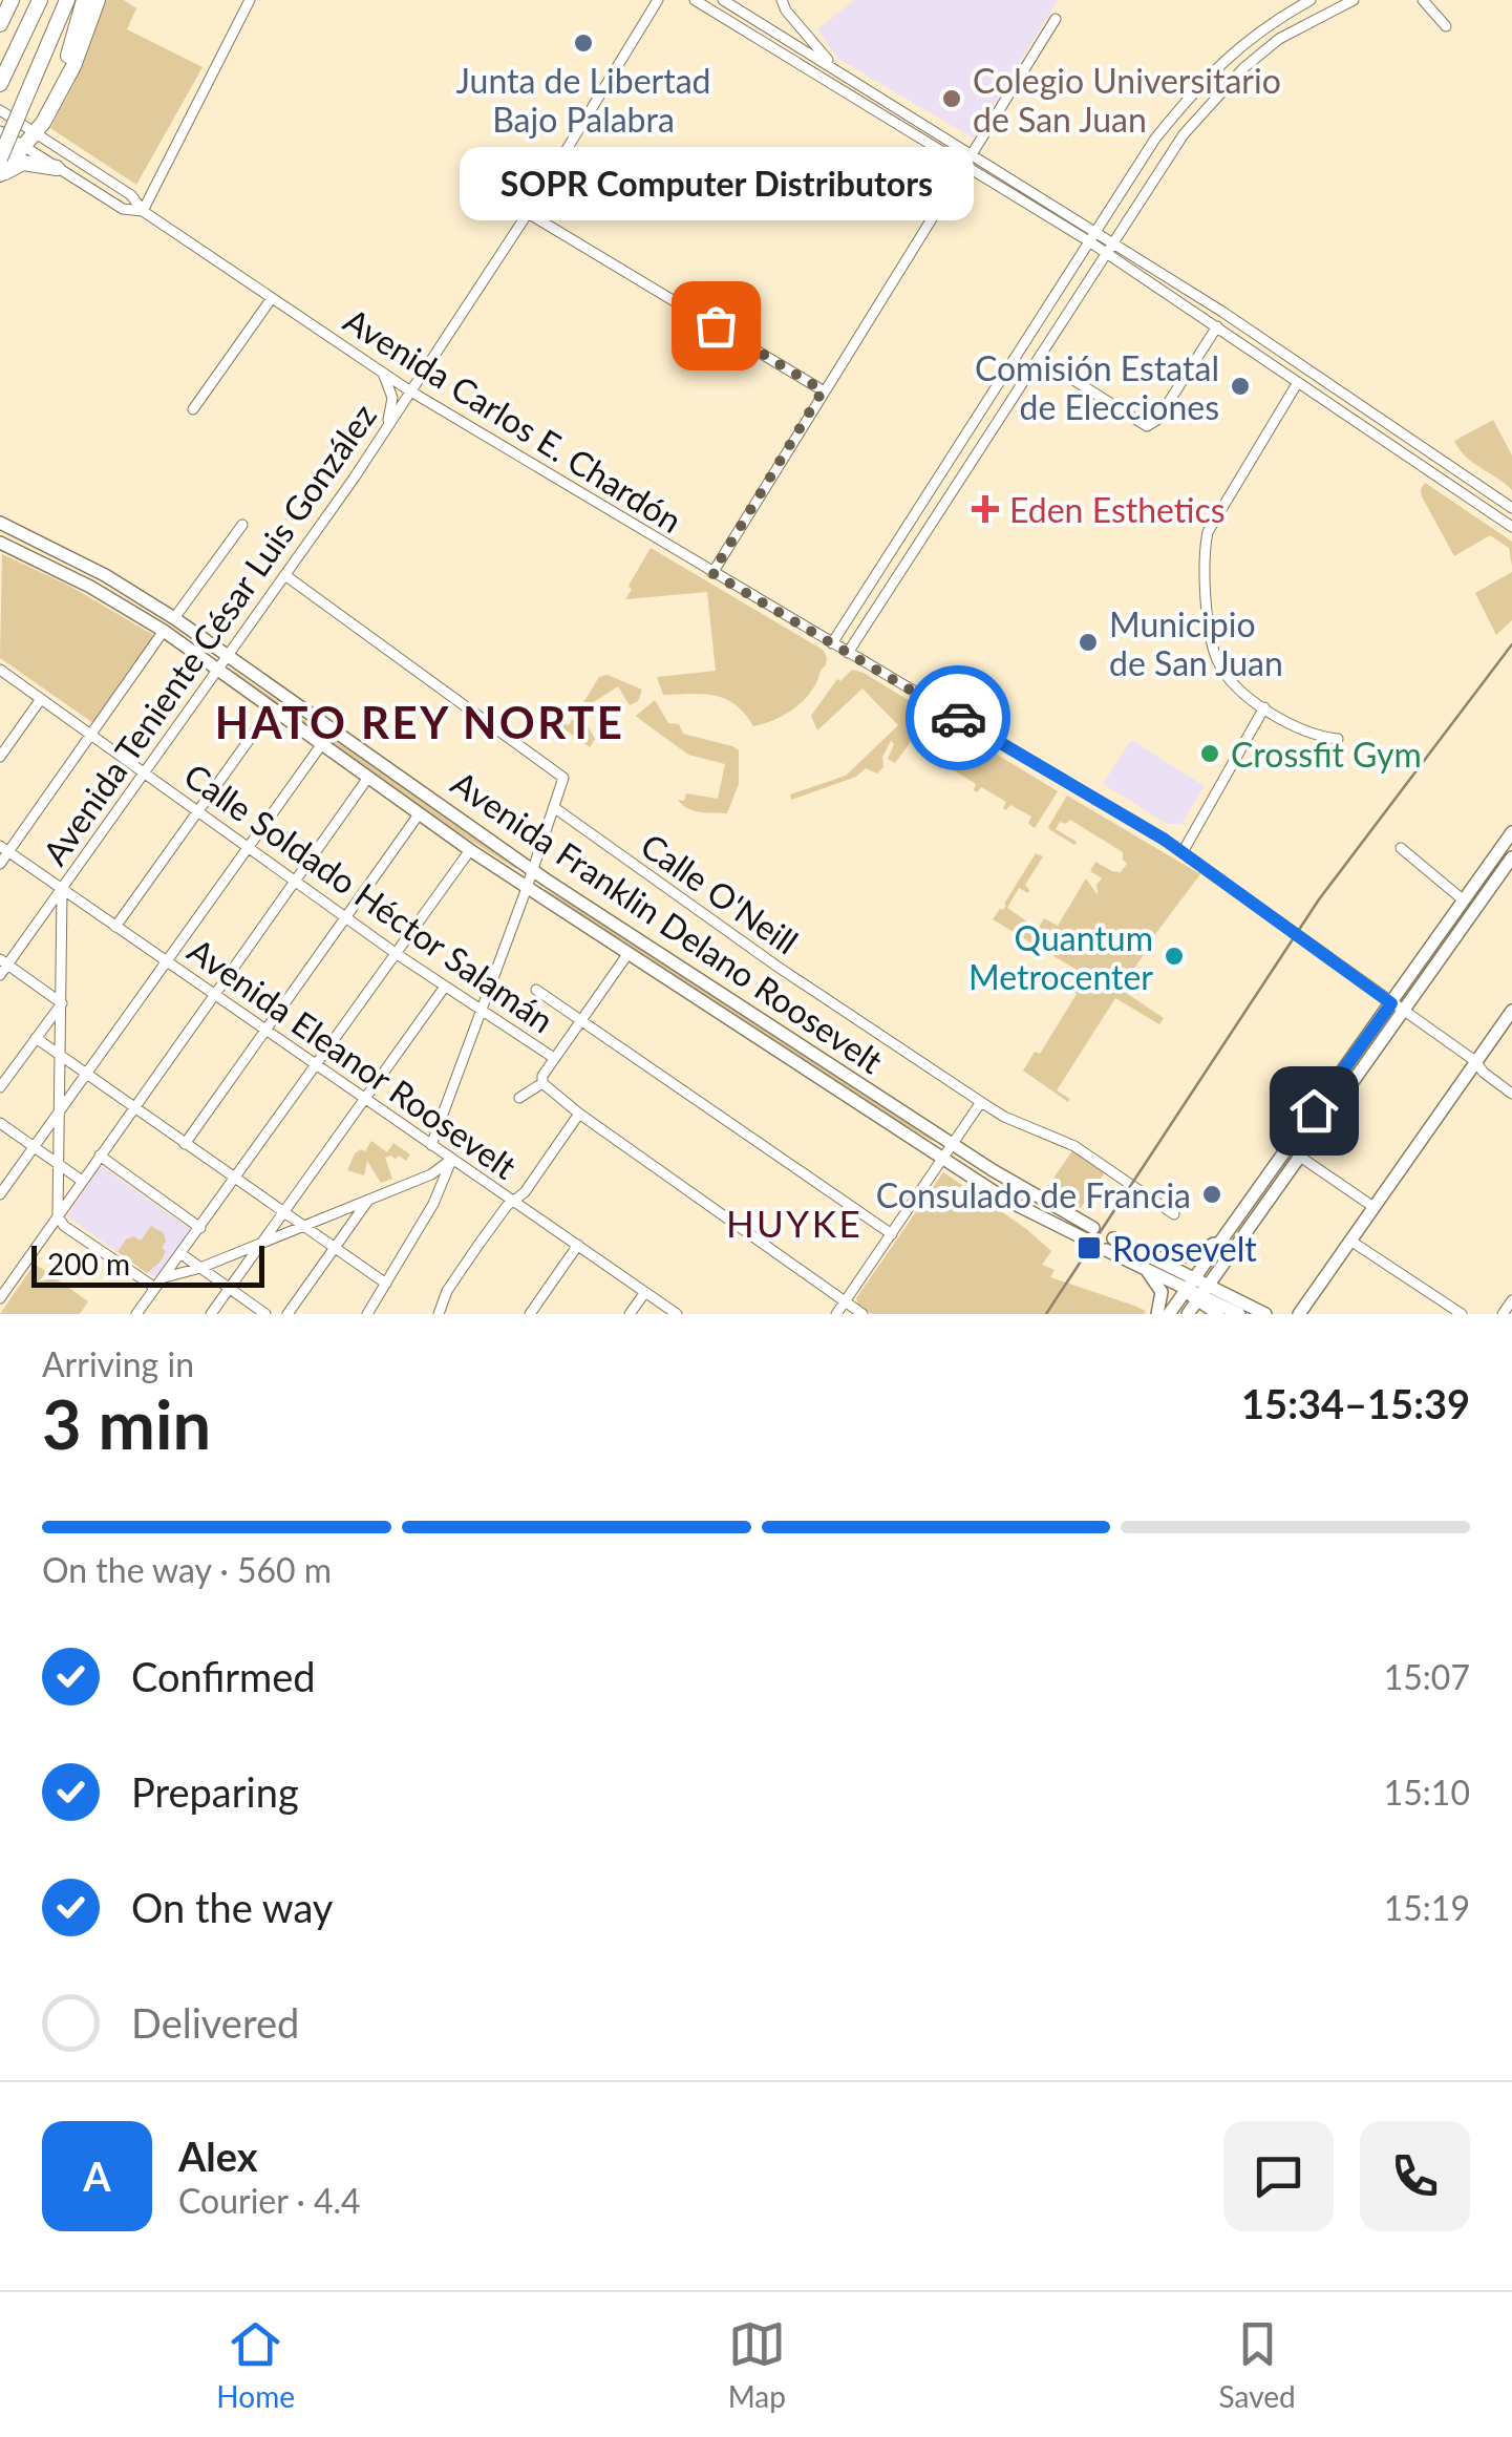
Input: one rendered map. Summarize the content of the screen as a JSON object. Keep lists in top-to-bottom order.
{
  "streets": {
    "main road": ["Avenida Franklin Delano Roosevelt"],
    "street": [
      "Avenida Carlos E. Chardón",
      "Avenida Teniente César Luis González",
      "Calle O'Neill",
      "Calle Soldado Héctor Salamán",
      "Avenida Eleanor Roosevelt"
    ]
  },
  "crossings": [
    ["Avenida Carlos E. Chardón", "Avenida Teniente César Luis González"],
    ["Avenida Teniente César Luis González", "Calle Soldado Héctor Salamán"],
    ["Avenida Teniente César Luis González", "Avenida Franklin Delano Roosevelt"],
    ["Avenida Teniente César Luis González", "Avenida Eleanor Roosevelt"]
  ],
  "districts": ["HATO REY NORTE", "HUYKE"],
  "places": {
    "other": [
      "Junta de Libertad Bajo Palabra",
      "Colegio Universitario de San Juan",
      "SOPR Computer Distributors",
      "Comisión Estatal de Elecciones",
      "Municipio de San Juan",
      "Crossfit Gym",
      "Quantum Metrocenter",
      "Consulado de Francia"
    ],
    "health": ["Eden Esthetics"],
    "transit": ["Roosevelt"]
  },
  "scale_bar": "200 m",
  "page": {
    "bubble": "SOPR Computer Distributors",
    "scale": "200 m",
    "heading": ["3 min", "Arriving in", "15:34–15:39"],
    "panel": ["Alex", "Courier · 4.4"],
    "bar": "On the way · 560 m",
    "list": [
      ["Confirmed", "15:07"],
      ["Preparing", "15:10"],
      ["On the way", "15:19"],
      "Delivered"
    ],
    "round": "A",
    "tabs": ["Home", "Map", "Saved"]
  }
}
